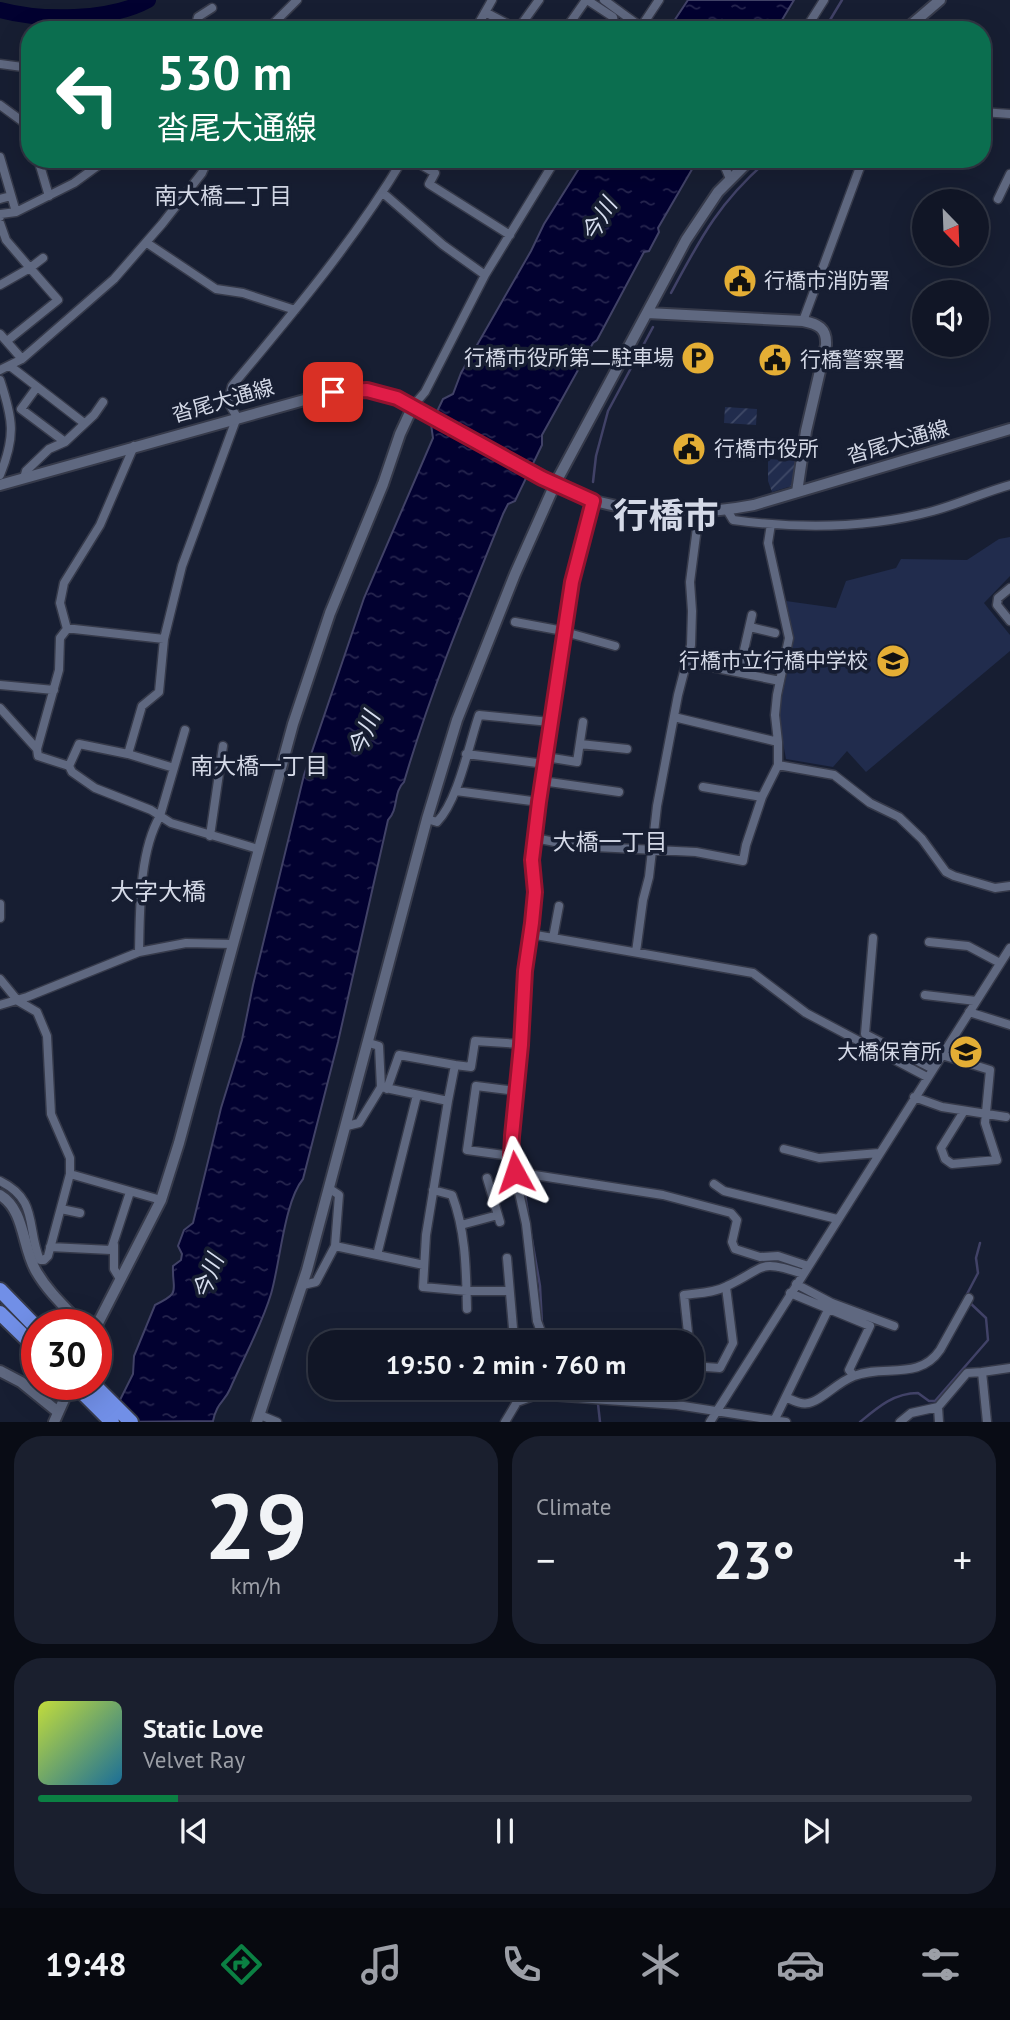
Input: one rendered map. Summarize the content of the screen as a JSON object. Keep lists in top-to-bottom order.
{
  "streets": {
    "street": ["沓尾大通線"]
  },
  "districts": [
    "南大橋二丁目",
    "行橋市",
    "南大橋一丁目",
    "大橋一丁目",
    "大字大橋"
  ],
  "water": ["今川"],
  "places": {
    "public building": ["行橋市消防署", "行橋警察署", "行橋市役所"],
    "parking": ["行橋市役所第二駐車場"],
    "school or university": ["行橋市立行橋中学校", "大橋保育所"]
  },
  "north": "bottom right",
  "page": {
    "turn": ["530 m", "沓尾大通線"],
    "limit": "30",
    "trip": "19:50 · 2 min · 760 m",
    "tile": [
      ["29", "km/h"],
      "Climate"
    ],
    "heat": ["−", "23°", "+"],
    "song": ["Static Love", "Velvet Ray"],
    "tabs": "19:48"
  }
}
